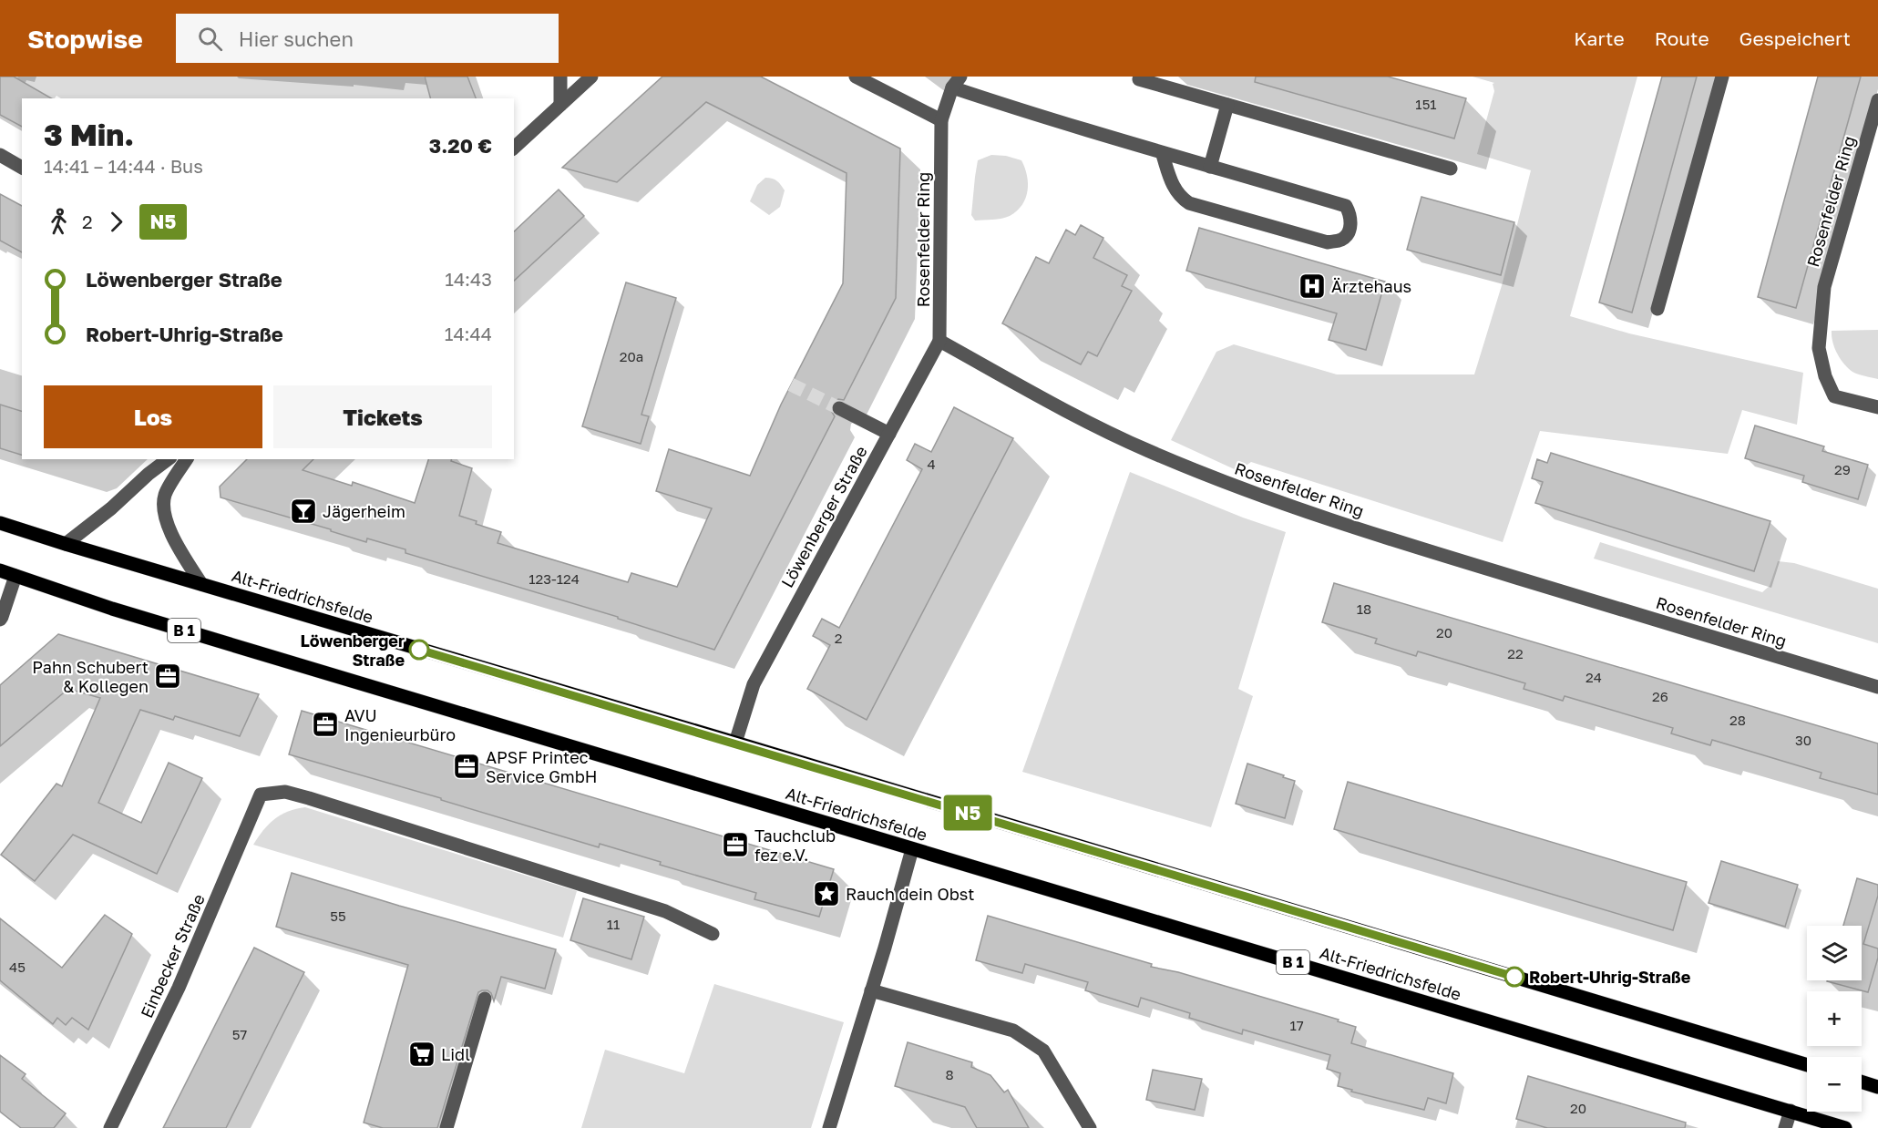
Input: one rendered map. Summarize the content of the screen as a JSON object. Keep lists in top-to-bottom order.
{
  "streets": {
    "main road": ["Alt-Friedrichsfelde", "B 1"],
    "street": ["Rosenfelder Ring", "Löwenberger Straße", "Einbecker Straße"]
  },
  "crossings": [
    ["Rosenfelder Ring", "Löwenberger Straße"],
    ["Löwenberger Straße", "Alt-Friedrichsfelde"],
    ["Alt-Friedrichsfelde", "B 1"]
  ],
  "places": {
    "hospital": ["Ärztehaus"],
    "bar": ["Jägerheim"],
    "other": ["Löwenberger Straße", "Robert-Uhrig-Straße"],
    "office": [
      "Pahn Schubert & Kollegen",
      "AVU Ingenieurbüro",
      "APSF Printec Service GmbH",
      "Tauchclub fez e.V."
    ],
    "place": ["Rauch dein Obst"],
    "supermarket": ["Lidl"]
  },
  "lines": ["bus line N5"],
  "house_numbers": [
    "151",
    "20a",
    "4",
    "29",
    "123-124",
    "18",
    "20",
    "2",
    "22",
    "24",
    "26",
    "28",
    "30",
    "55",
    "11",
    "45",
    "17",
    "57",
    "8",
    "20"
  ],
  "page": {
    "header": "Stopwise",
    "search": "Hier suchen",
    "nav": ["Karte", "Route", "Gespeichert"],
    "on_map": "N5",
    "heading": ["3 Min.", "14:41 – 14:44 · Bus", "3.20 €"],
    "legs": ["2", "N5"],
    "list": [
      {
        "name": "Löwenberger Straße",
        "value": "14:43"
      },
      {
        "name": "Robert-Uhrig-Straße",
        "value": "14:44"
      }
    ],
    "buttons": ["Los", "Tickets"],
    "map_buttons": ["+", "−"]
  }
}
